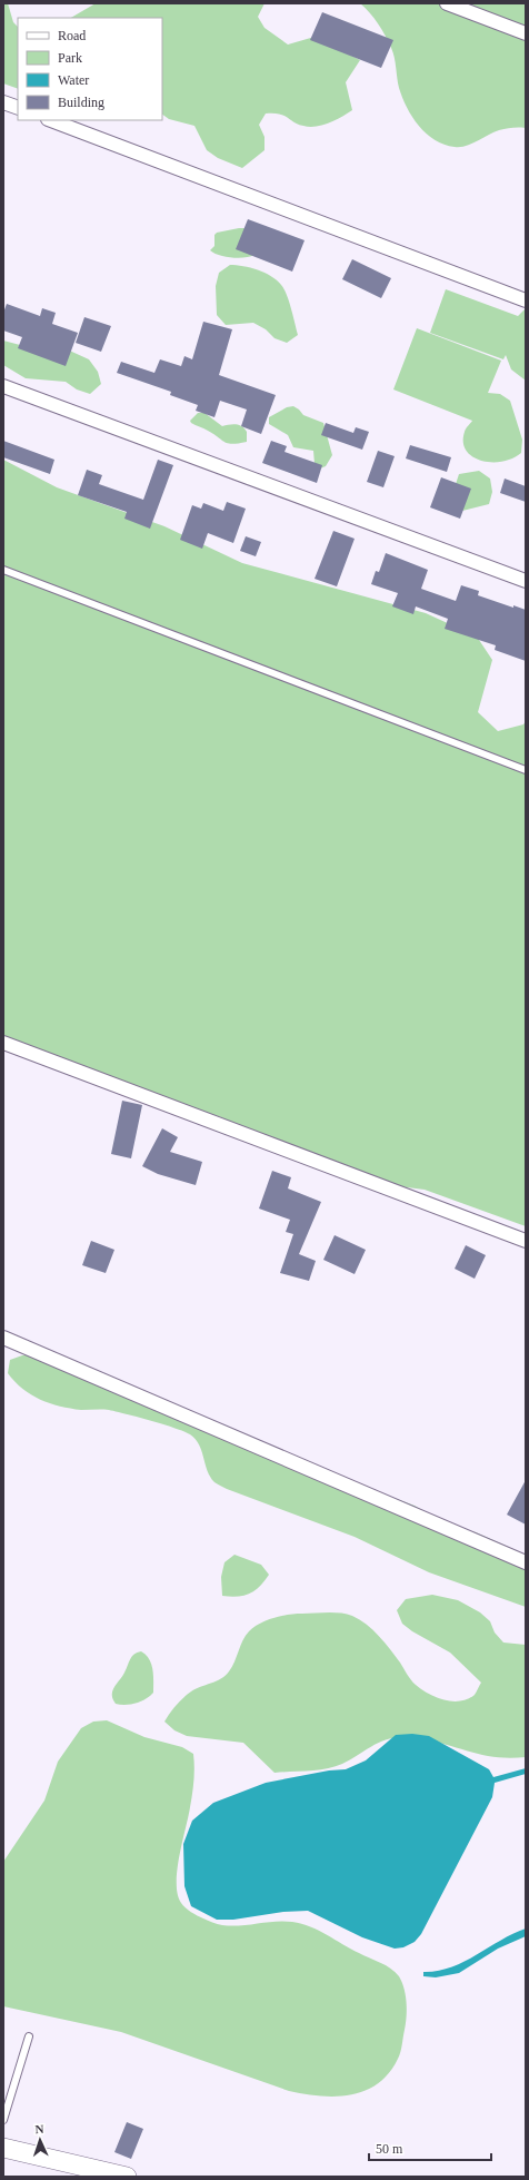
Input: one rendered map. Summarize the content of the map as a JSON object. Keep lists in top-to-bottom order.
{
  "legend": [
    "Road",
    "Park",
    "Water",
    "Building"
  ],
  "scale_bar": "50 m",
  "north": "top"
}
